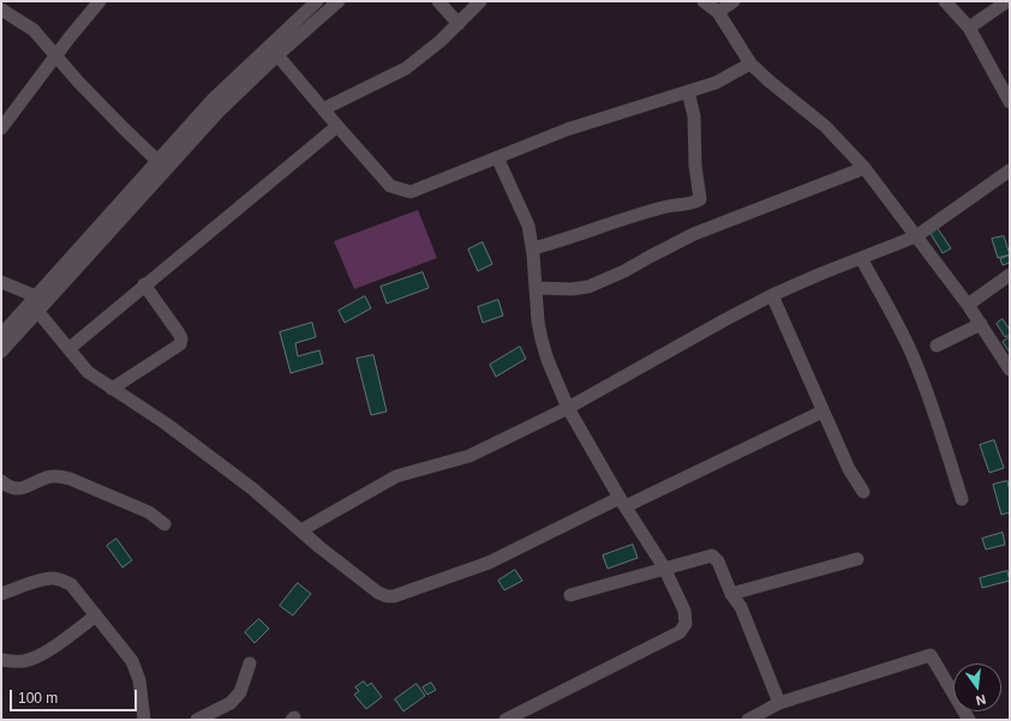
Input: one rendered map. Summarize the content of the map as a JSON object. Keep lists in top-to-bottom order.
{
  "scale_bar": "100 m",
  "north": "bottom"
}
